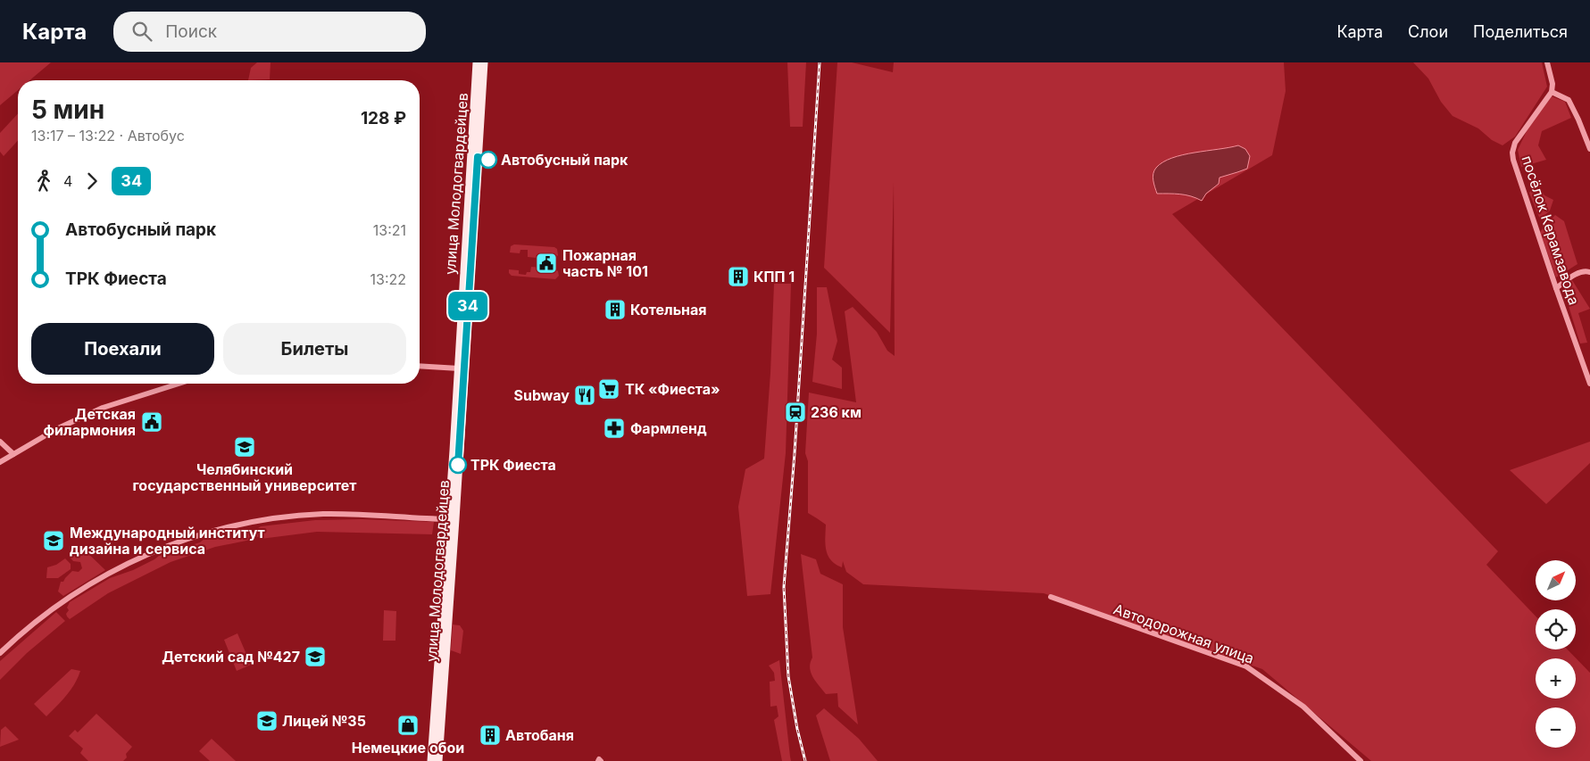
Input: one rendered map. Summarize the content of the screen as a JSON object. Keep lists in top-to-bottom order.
{
  "streets": {
    "main road": ["улица Молодогвардейцев"],
    "street": ["посёлок Керамзавода", "Автодорожная улица"]
  },
  "places": {
    "other": ["Автобусный парк", "ТРК Фиеста"],
    "public building": ["Пожарная часть № 101", "Детская филармония"],
    "building": ["КПП 1", "Котельная", "Автобаня"],
    "supermarket": ["ТК «Фиеста»"],
    "restaurant": ["Subway"],
    "station": ["236 км"],
    "pharmacy": ["Фармленд"],
    "school or university": [
      "Челябинский государственный университет",
      "Международный институт дизайна и сервиса",
      "Детский сад №427",
      "Лицей №35"
    ],
    "shop": ["Немецкие обои"]
  },
  "lines": ["bus line 34"],
  "north": "top right",
  "page": {
    "header": "Карта",
    "search": "Поиск",
    "nav": ["Карта", "Слои", "Поделиться"],
    "on_map": "34",
    "heading": ["5 мин", "13:17 – 13:22 · Автобус", "128 ₽"],
    "legs": ["4", "34"],
    "list": [
      {
        "name": "Автобусный парк",
        "value": "13:21"
      },
      {
        "name": "ТРК Фиеста",
        "value": "13:22"
      }
    ],
    "buttons": ["Поехали", "Билеты"],
    "map_buttons": ["+", "−"]
  }
}
